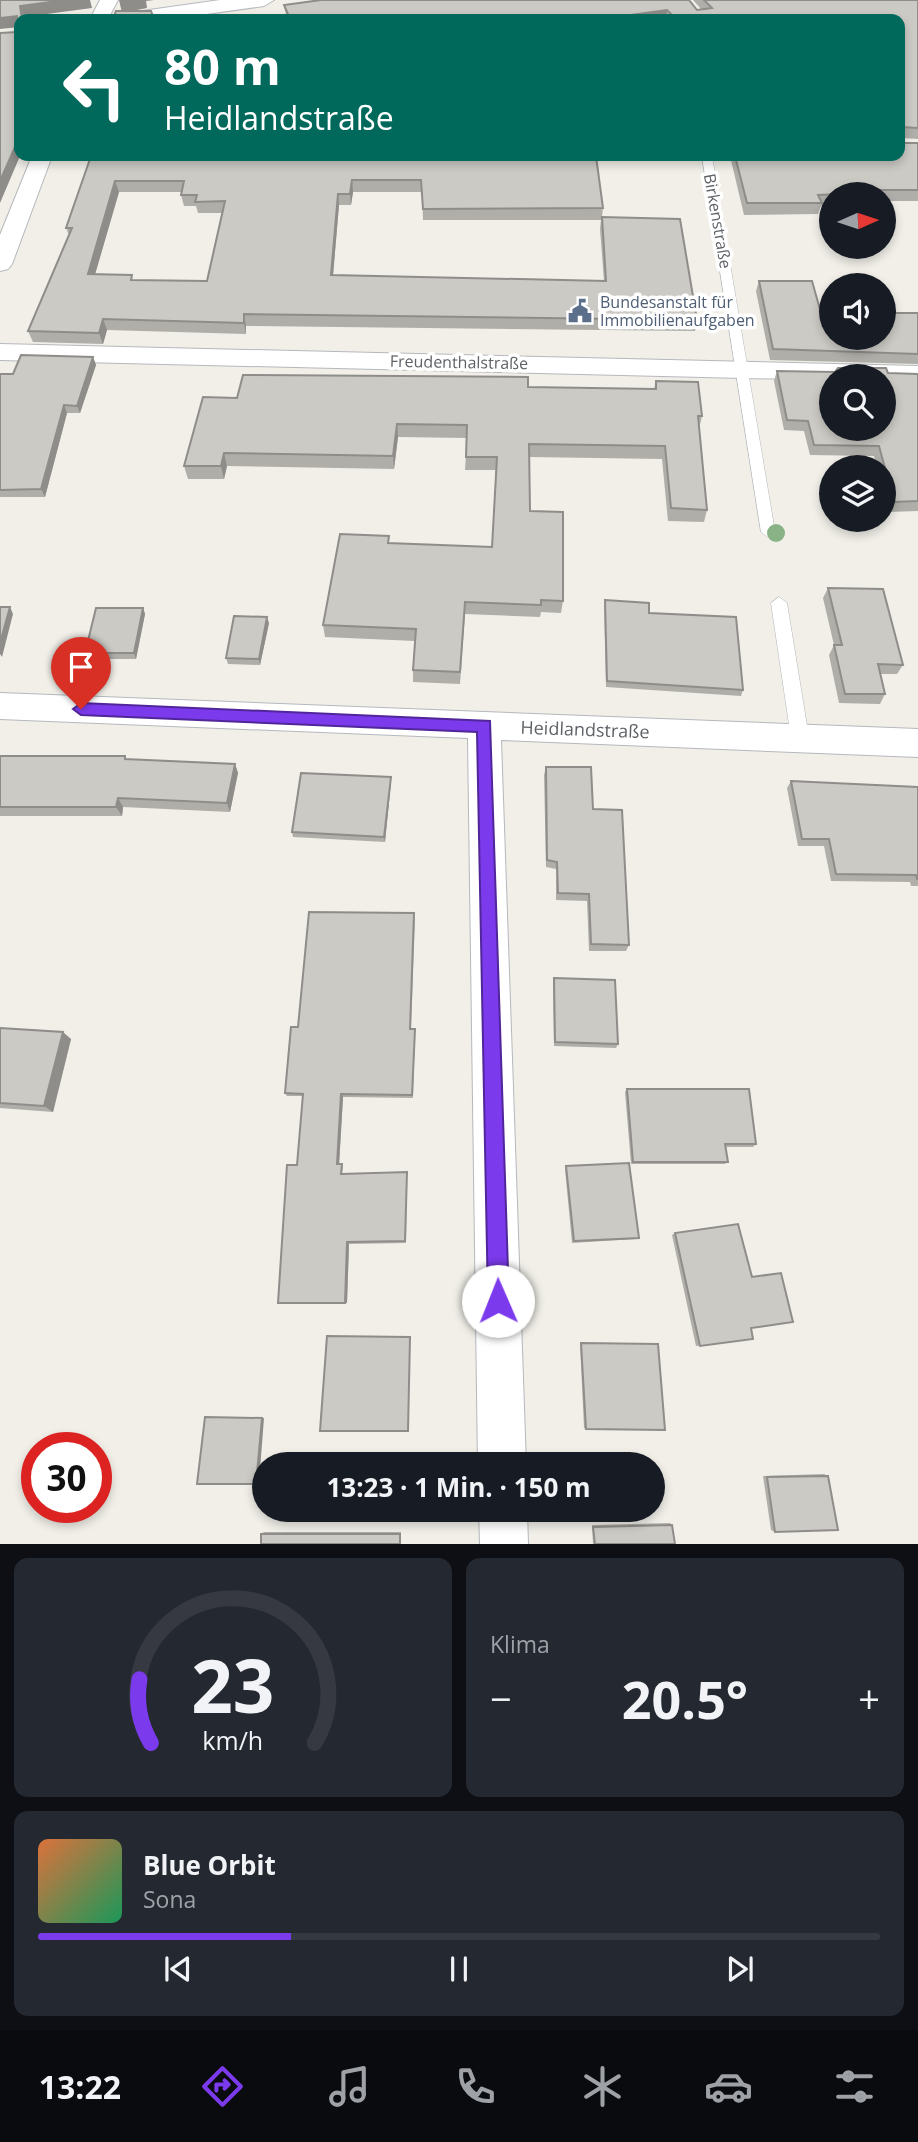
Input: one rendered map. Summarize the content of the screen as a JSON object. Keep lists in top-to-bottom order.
{
  "streets": {
    "street": ["Freudenthalstraße", "Heidlandstraße"],
    "lane": ["Birkenstraße"]
  },
  "crossings": [
    ["Birkenstraße", "Freudenthalstraße"]
  ],
  "places": {
    "public building": ["Bundesanstalt für Immobilienaufgaben"]
  },
  "north": "right",
  "page": {
    "turn": ["80 m", "Heidlandstraße"],
    "limit": "30",
    "trip": "13:23 · 1 Min. · 150 m",
    "tile": "Klima",
    "heat": ["−", "20.5°", "+"],
    "song": ["Blue Orbit", "Sona"],
    "tabs": "13:22",
    "gauge": ["23", "km/h"]
  }
}
